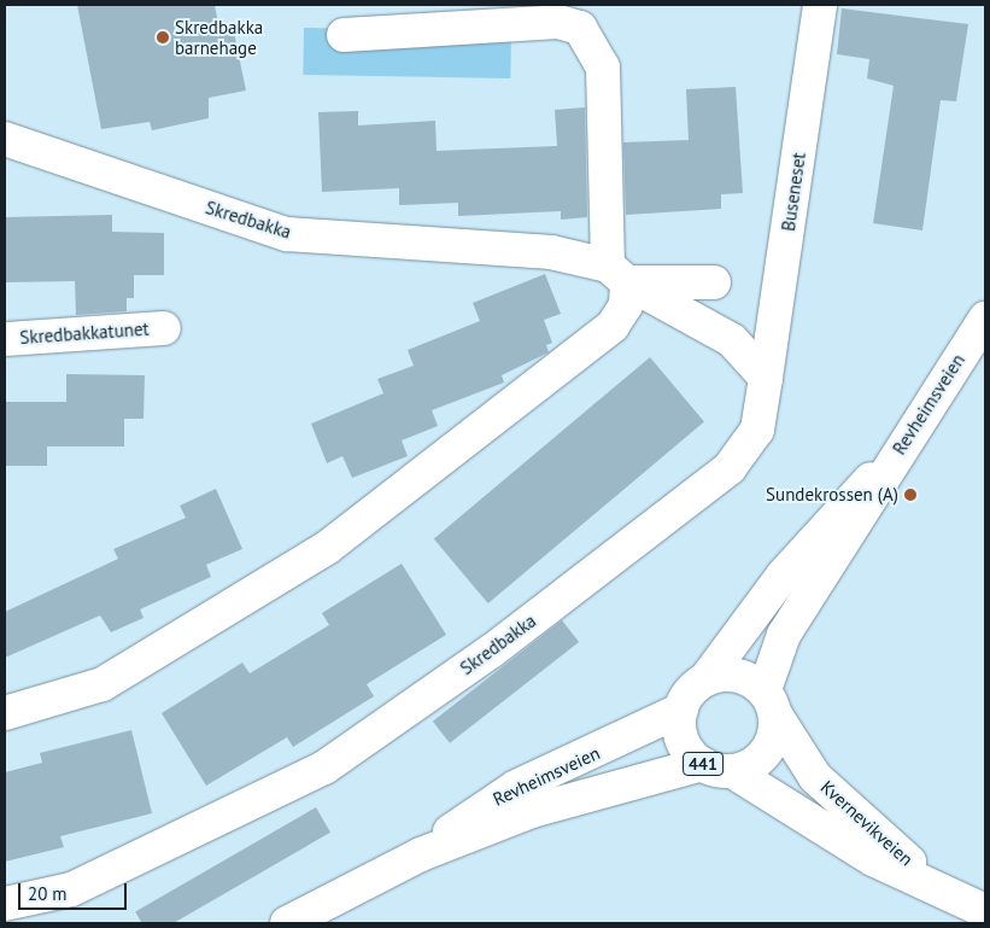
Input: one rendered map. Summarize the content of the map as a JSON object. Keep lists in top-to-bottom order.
{
  "streets": {
    "street": [
      "Buseneset",
      "Skredbakka",
      "Skredbakkatunet",
      "Revheimsveien",
      "441",
      "Kvernevikveien"
    ]
  },
  "crossings": [
    ["Buseneset", "Skredbakka"],
    ["Revheimsveien", "441"],
    ["Revheimsveien", "Kvernevikveien"],
    ["441", "Kvernevikveien"]
  ],
  "places": ["Skredbakka barnehage", "Sundekrossen (A)"],
  "scale_bar": "20 m"
}
